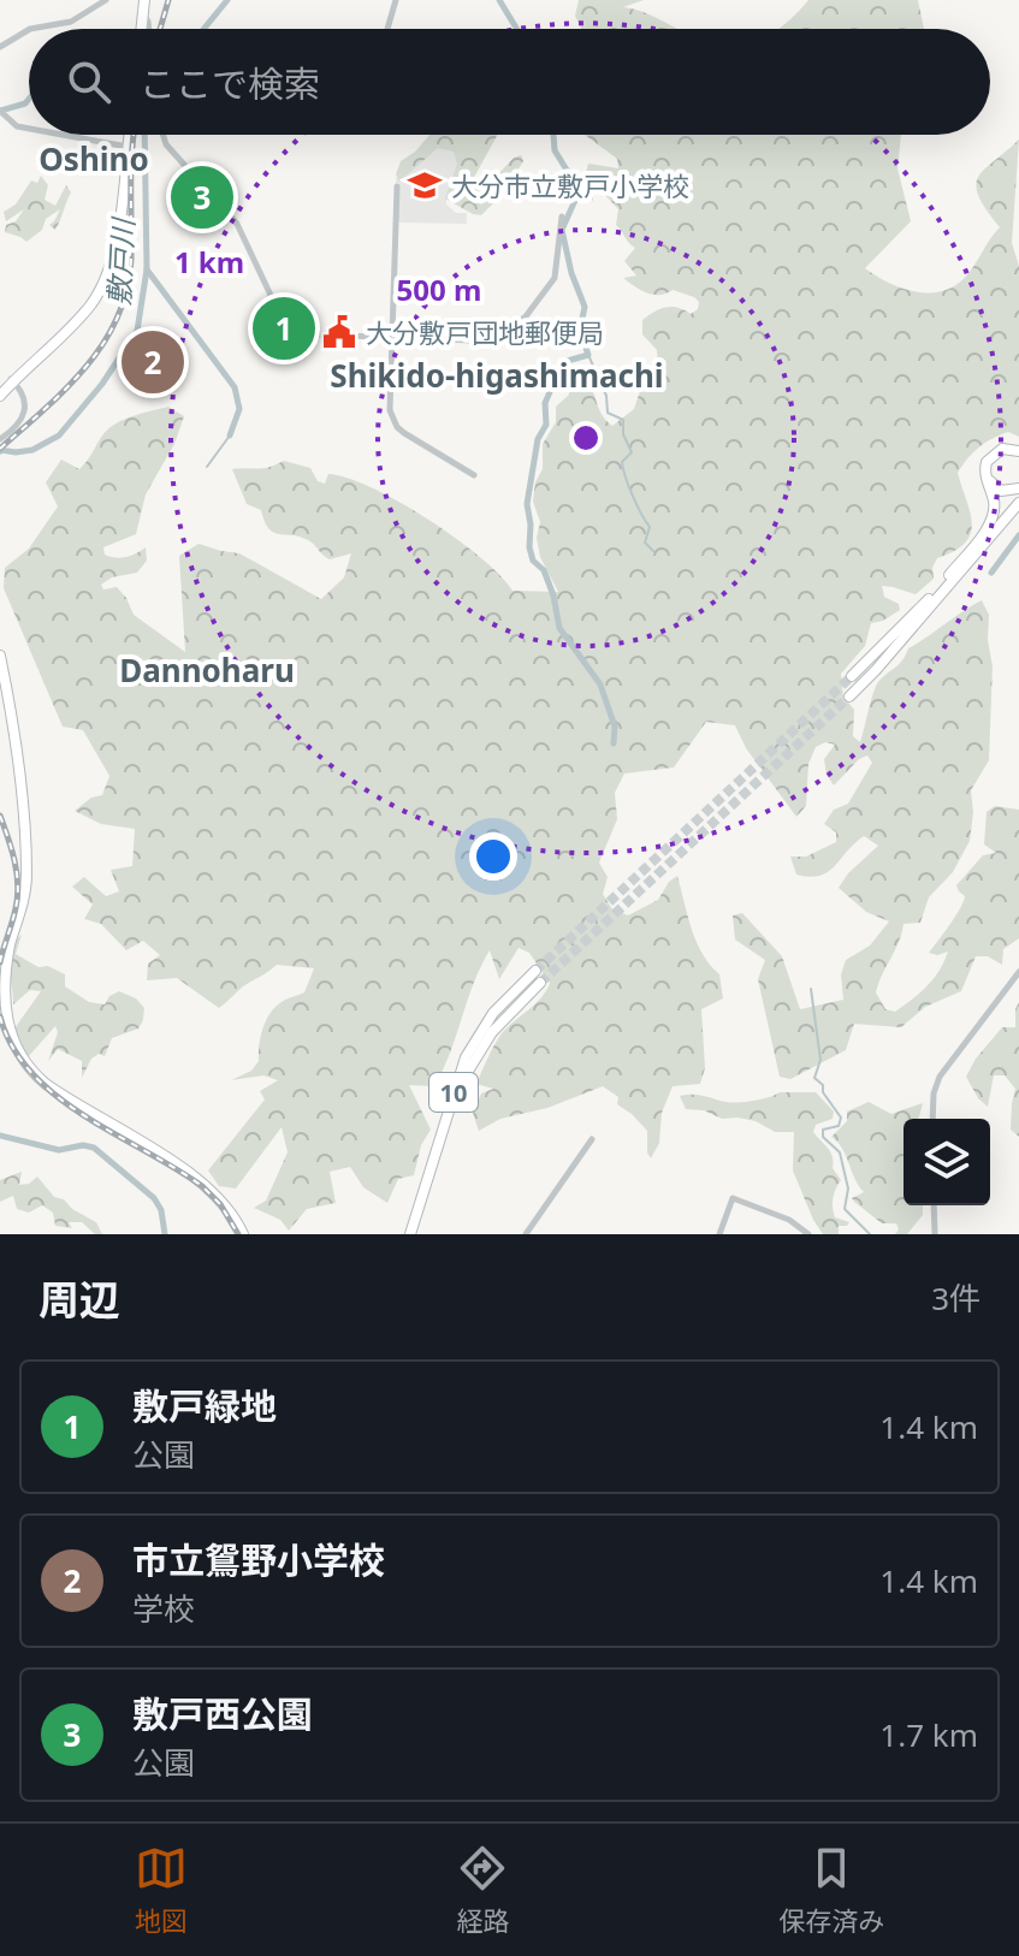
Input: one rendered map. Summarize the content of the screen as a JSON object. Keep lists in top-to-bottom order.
{
  "streets": {
    "highway": ["10"]
  },
  "districts": ["Oshino", "Shikido-higashimachi", "Dannoharu"],
  "water": ["敷戸川"],
  "places": {
    "school or university": ["大分市立敷戸小学校"],
    "public building": ["大分敷戸団地郵便局"]
  },
  "page": {
    "search": "ここで検索",
    "pins": ["3", "1", "2"],
    "heading": ["周辺", "3件"],
    "list": [
      {
        "mark": "1",
        "name": "敷戸緑地",
        "note": "公園",
        "value": "1.4 km"
      },
      {
        "mark": "2",
        "name": "市立鴛野小学校",
        "note": "学校",
        "value": "1.4 km"
      },
      {
        "mark": "3",
        "name": "敷戸西公園",
        "note": "公園",
        "value": "1.7 km"
      }
    ],
    "nav": ["地図", "経路", "保存済み"]
  },
  "rings": ["1 km", "500 m"]
}
